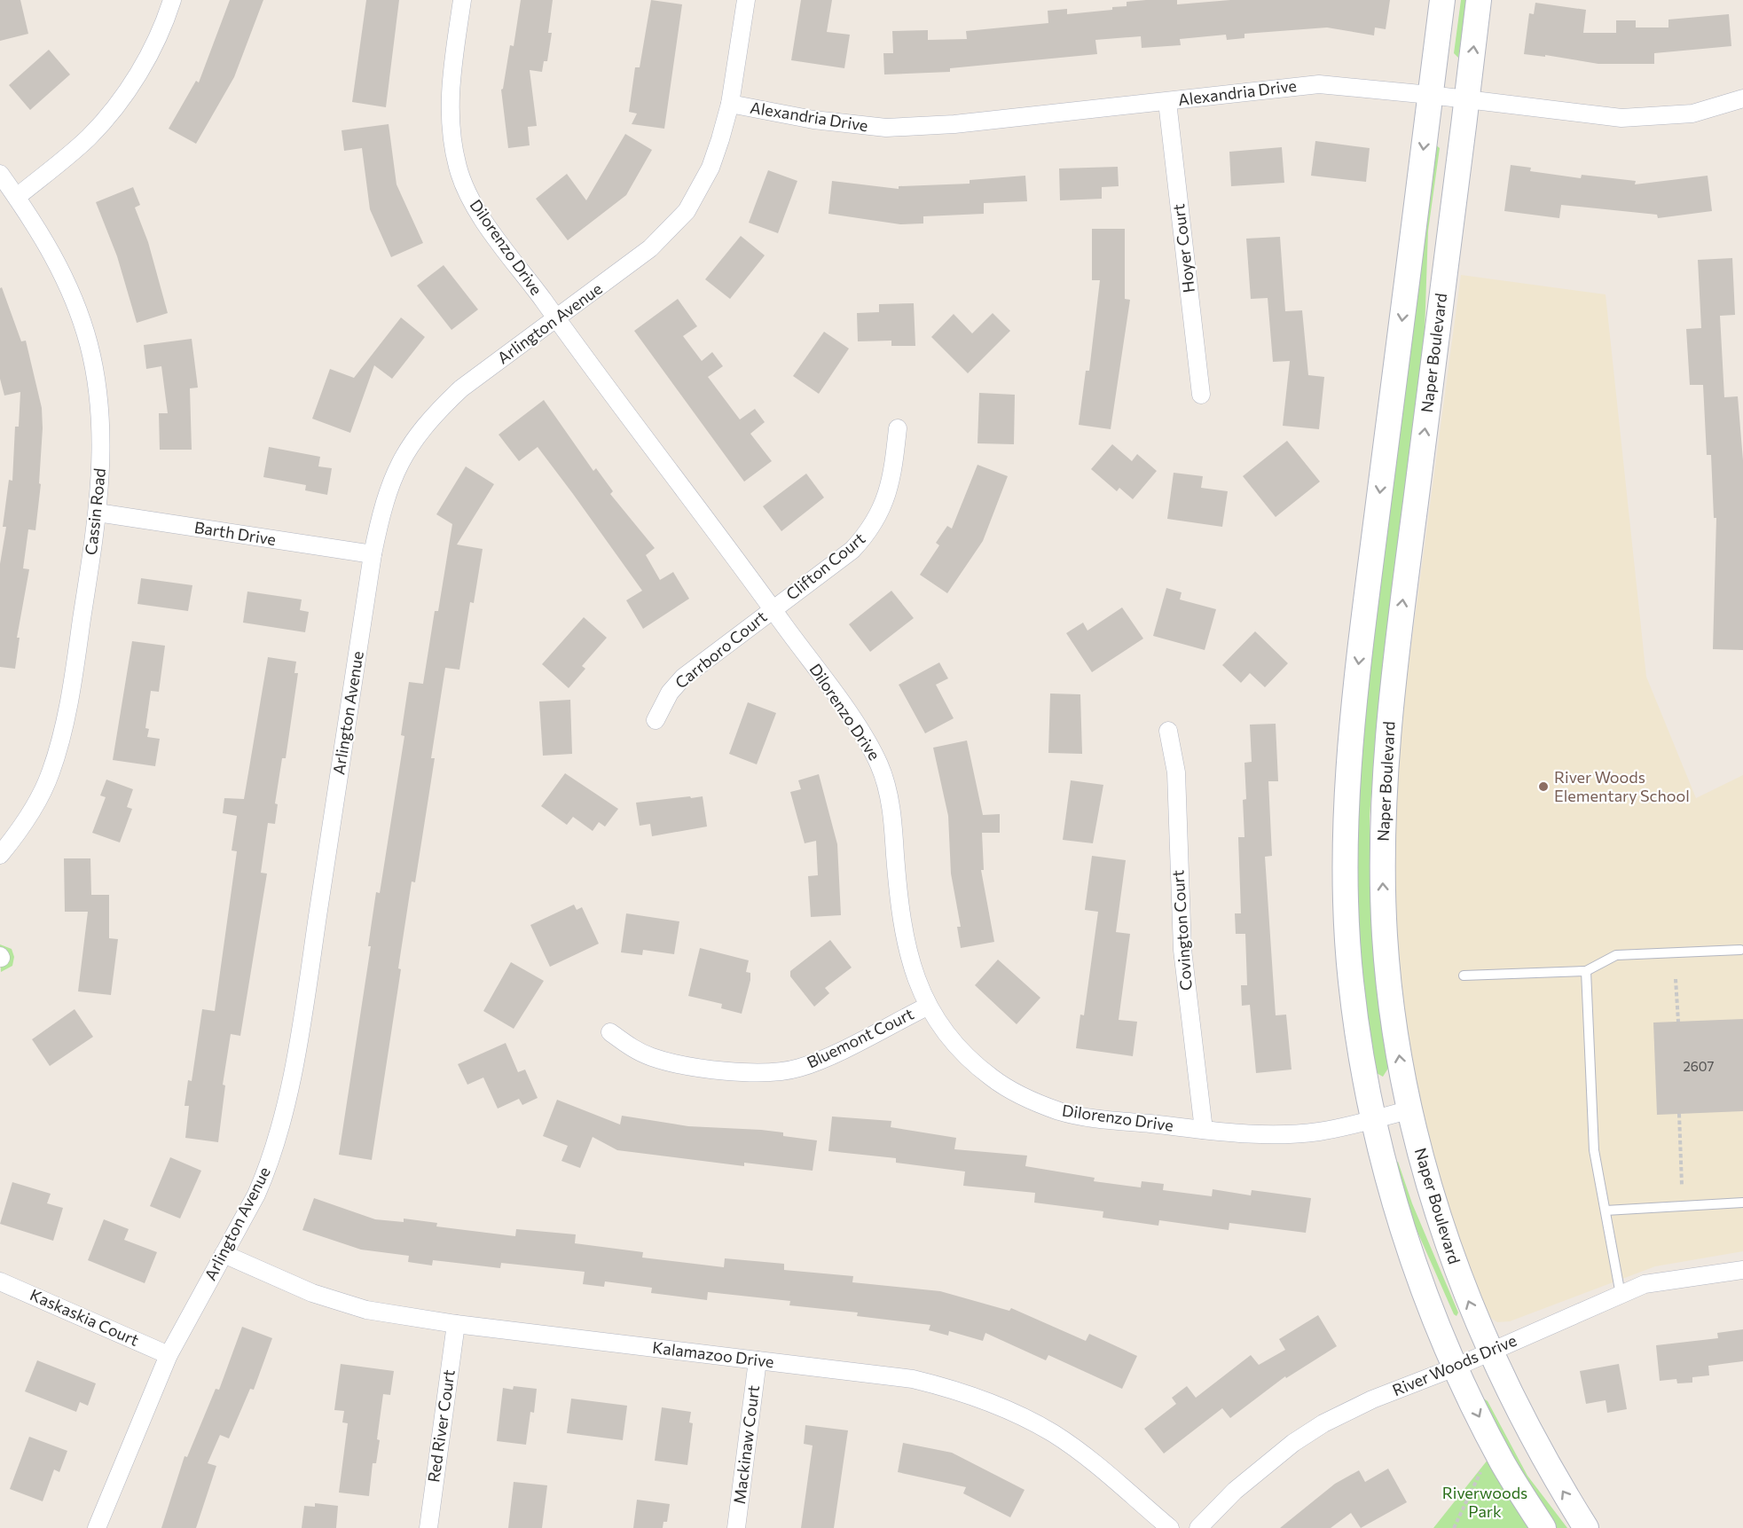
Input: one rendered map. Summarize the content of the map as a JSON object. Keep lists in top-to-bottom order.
{
  "streets": {
    "main road": ["Naper Boulevard"],
    "street": [
      "Alexandria Drive",
      "Dilorenzo Drive",
      "Hoyer Court",
      "Arlington Avenue",
      "Cassin Road",
      "Barth Drive",
      "Clifton Court",
      "Carrboro Court",
      "Covington Court",
      "Bluemont Court",
      "Kaskaskia Court",
      "Kalamazoo Drive",
      "River Woods Drive",
      "Red River Court",
      "Mackinaw Court"
    ]
  },
  "crossings": [
    ["Alexandria Drive", "Hoyer Court"],
    ["Alexandria Drive", "Arlington Avenue"],
    ["Alexandria Drive", "Naper Boulevard"],
    ["Dilorenzo Drive", "Arlington Avenue"],
    ["Dilorenzo Drive", "Naper Boulevard"],
    ["Dilorenzo Drive", "Clifton Court"],
    ["Dilorenzo Drive", "Carrboro Court"],
    ["Dilorenzo Drive", "Covington Court"],
    ["Dilorenzo Drive", "Bluemont Court"],
    ["Arlington Avenue", "Barth Drive"],
    ["Arlington Avenue", "Kaskaskia Court"],
    ["Arlington Avenue", "Kalamazoo Drive"],
    ["Naper Boulevard", "River Woods Drive"],
    ["Cassin Road", "Barth Drive"],
    ["Clifton Court", "Carrboro Court"],
    ["Kalamazoo Drive", "Red River Court"],
    ["Kalamazoo Drive", "Mackinaw Court"]
  ],
  "parks": ["Riverwoods Park"],
  "places": ["River Woods Elementary School"],
  "house_numbers": ["2607"]
}
